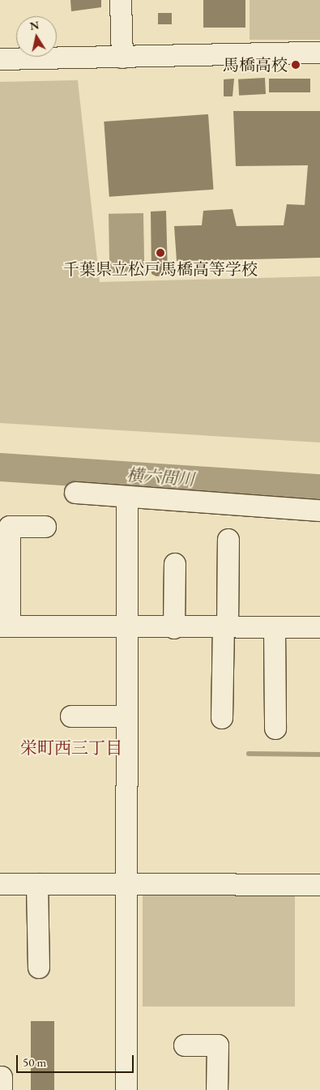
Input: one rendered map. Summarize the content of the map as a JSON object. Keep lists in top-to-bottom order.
{
  "districts": ["栄町西三丁目"],
  "water": ["横六間川"],
  "places": ["馬橋高校", "千葉県立松戸馬橋高等学校"],
  "scale_bar": "50 m",
  "north": "top"
}
